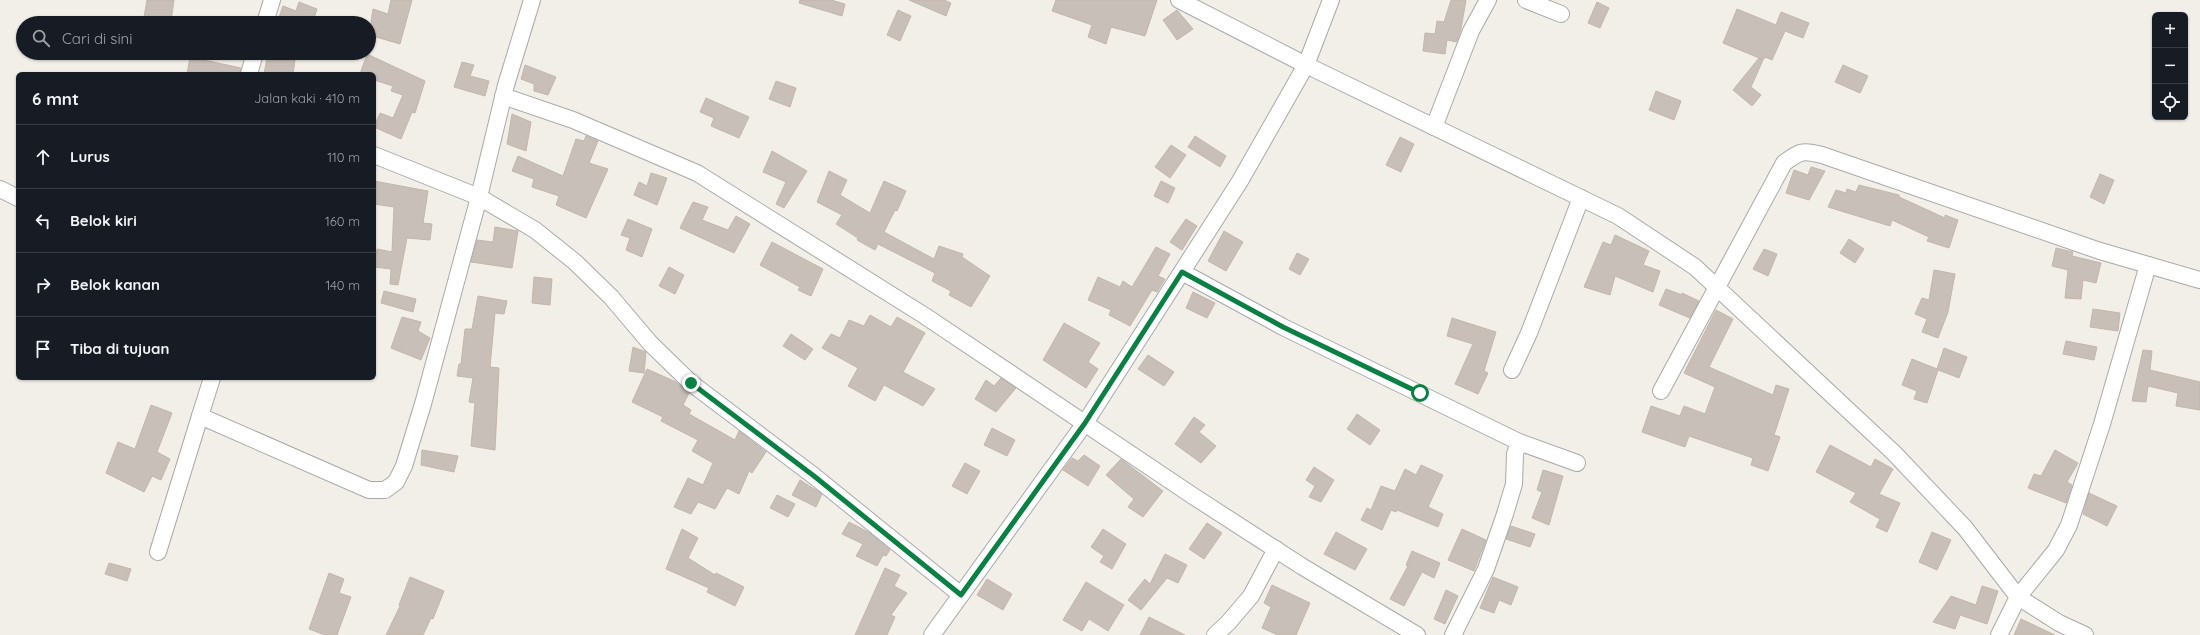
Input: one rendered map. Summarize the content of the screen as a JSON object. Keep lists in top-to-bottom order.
{
  "page": {
    "map_buttons": ["+", "−"],
    "search": "Cari di sini",
    "heading": ["6 mnt", "Jalan kaki · 410 m"],
    "list": [
      ["Lurus", "110 m"],
      ["Belok kiri", "160 m"],
      ["Belok kanan", "140 m"],
      "Tiba di tujuan"
    ]
  }
}
